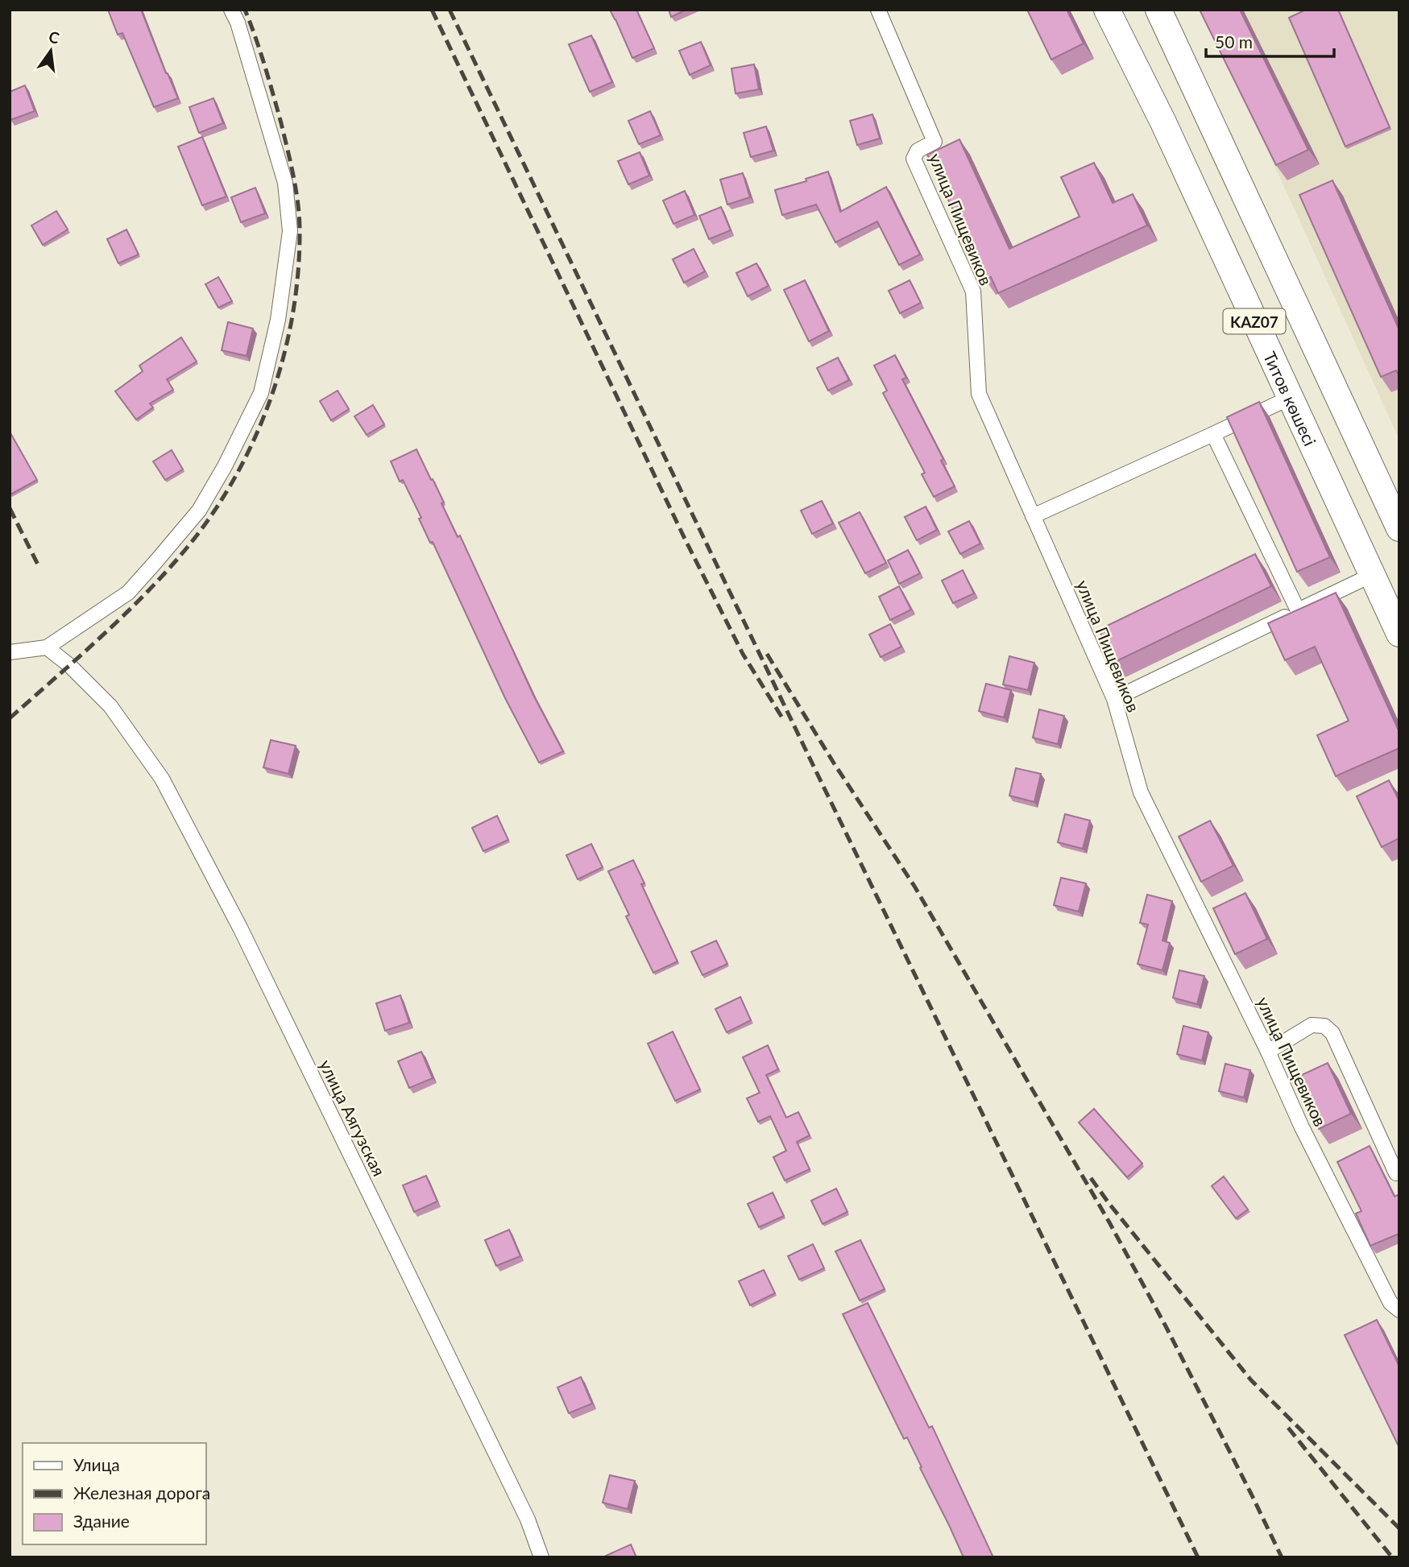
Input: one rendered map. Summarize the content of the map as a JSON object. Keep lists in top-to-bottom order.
{
  "streets": {
    "highway": ["KAZ07", "Титов көшесі"],
    "street": ["улица Пищевиков", "улица Аягузская"]
  },
  "legend": ["Улица", "Железная дорога", "Здание"],
  "scale_bar": "50 m",
  "north": "top"
}
